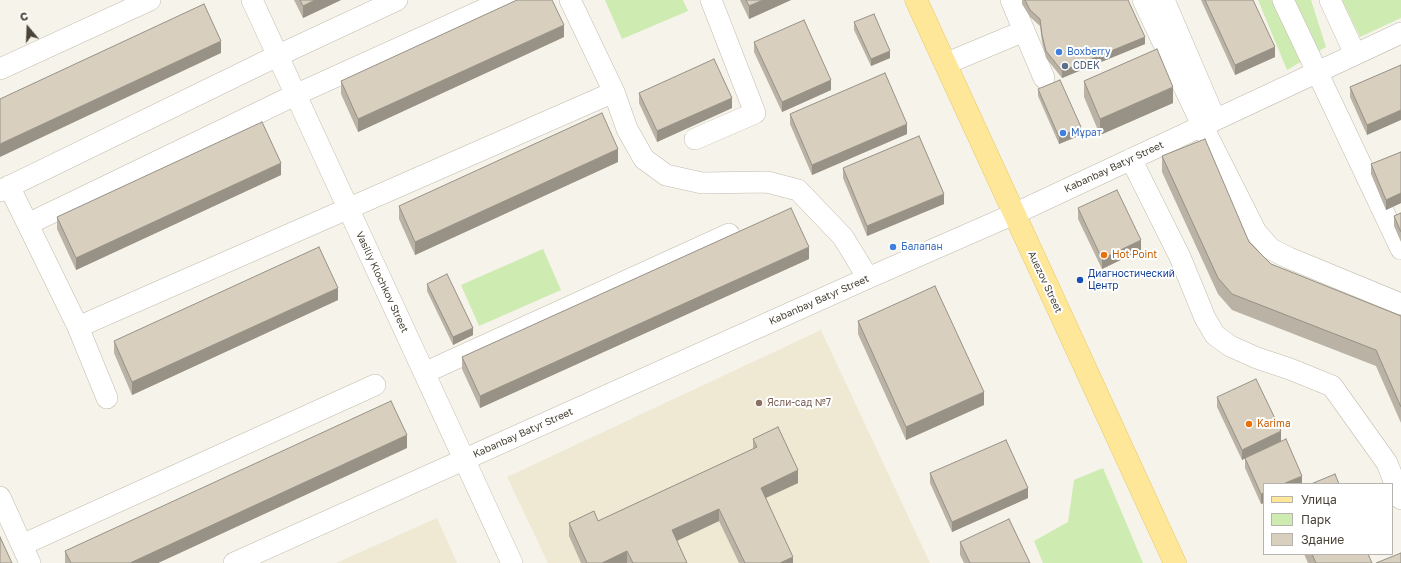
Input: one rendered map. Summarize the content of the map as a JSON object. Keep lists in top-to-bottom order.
{
  "streets": {
    "main road": ["Auezov Street"],
    "street": ["Kabanbay Batyr Street", "Vasiliy Klochkov Street"]
  },
  "crossings": [
    ["Kabanbay Batyr Street", "Vasiliy Klochkov Street"],
    ["Kabanbay Batyr Street", "Auezov Street"]
  ],
  "places": [
    "Boxberry",
    "CDEK",
    "Мұрат",
    "Балапан",
    "Hot Point",
    "Диагностический Центр",
    "Ясли-сад №7",
    "Karima"
  ],
  "legend": ["Улица", "Парк", "Здание"],
  "north": "top"
}
